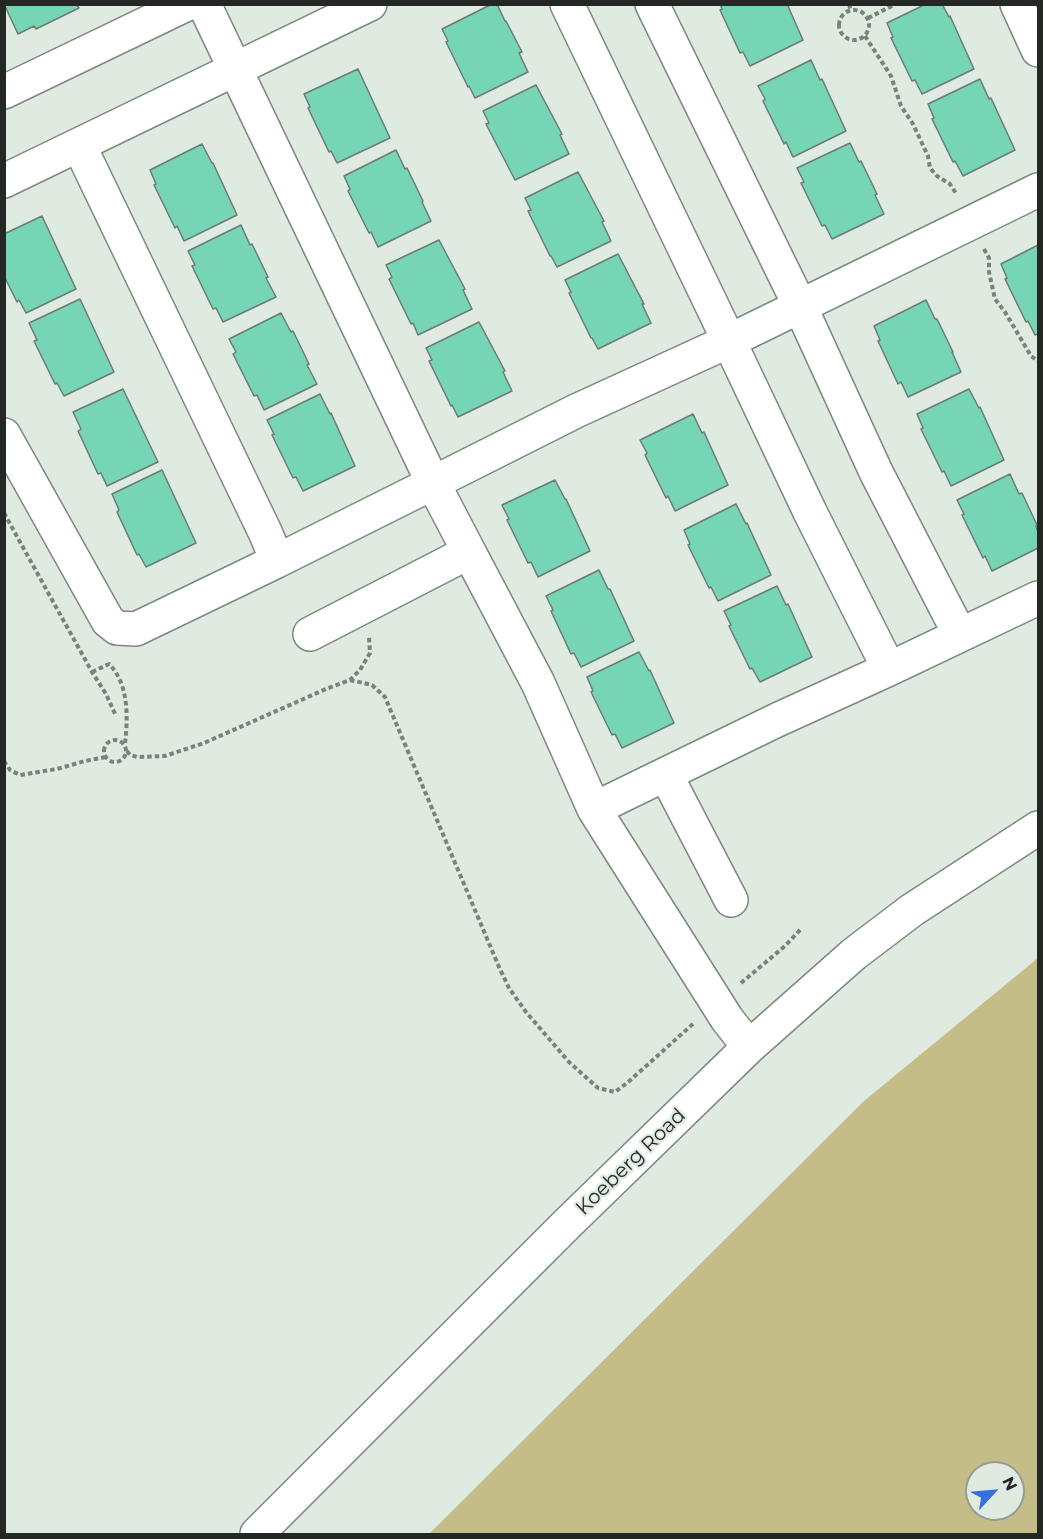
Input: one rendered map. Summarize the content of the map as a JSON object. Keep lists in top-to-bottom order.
{
  "streets": {
    "street": ["Koeberg Road"]
  },
  "north": "top right"
}
